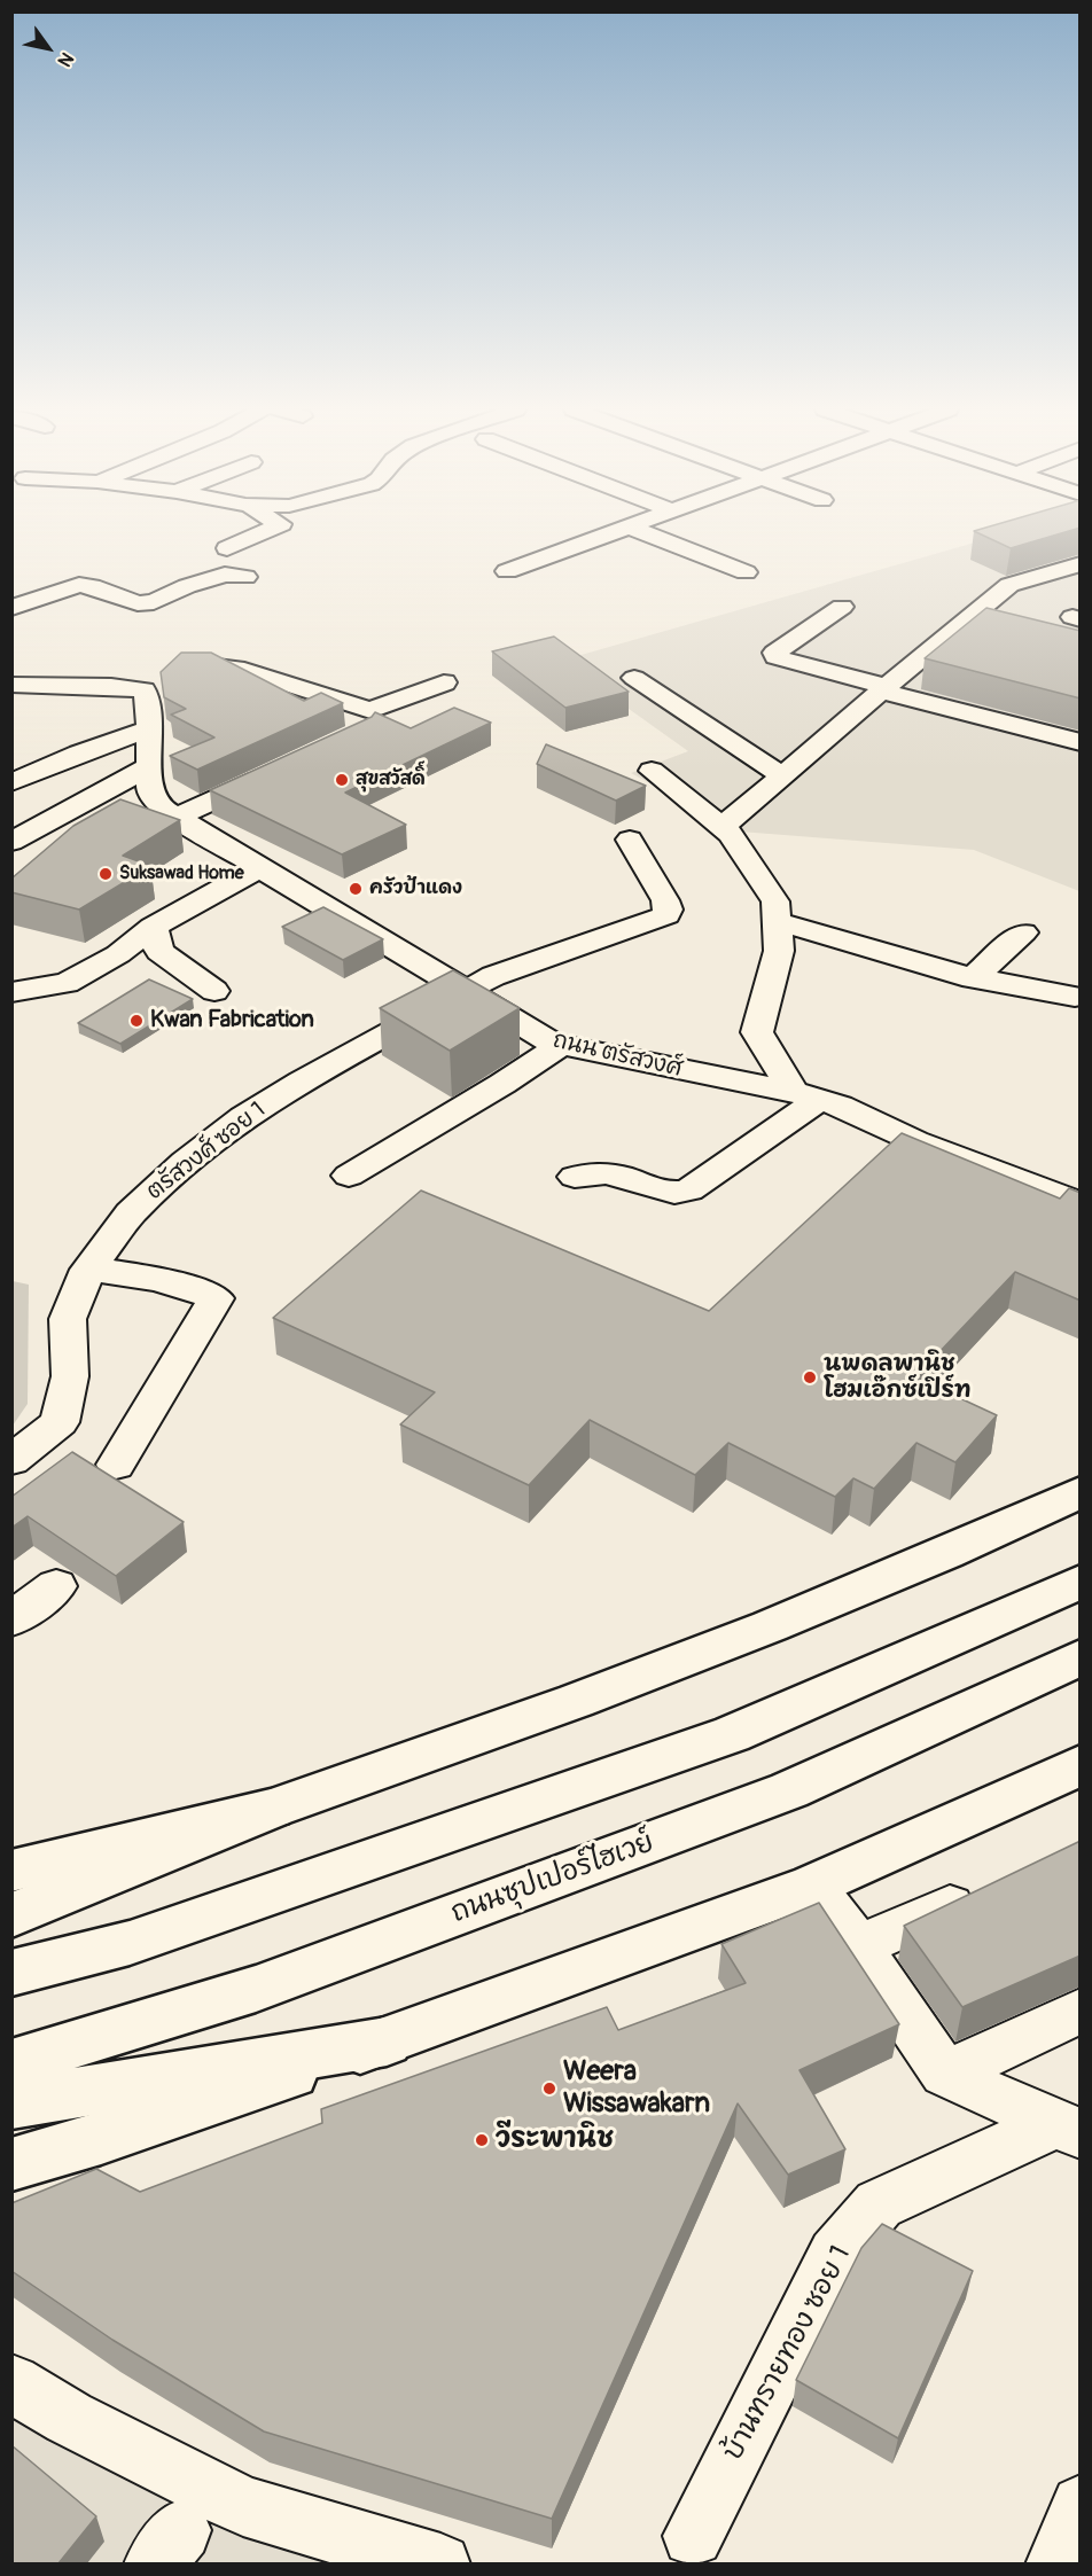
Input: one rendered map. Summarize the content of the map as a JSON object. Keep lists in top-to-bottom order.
{
  "streets": {
    "main road": ["ถนนซุปเปอร์ไฮเวย์"],
    "street": ["ถนน ตรัสวงศ์", "ตรัสวงศ์ ซอย 1", "บ้านทรายทอง ซอย 1"]
  },
  "crossings": [
    ["ถนน ตรัสวงศ์", "ตรัสวงศ์ ซอย 1"]
  ],
  "places": [
    "สุขสวัสดิ์",
    "Suksawad Home",
    "ครัวป้าแดง",
    "Kwan Fabrication",
    "นพดลพานิช โฮมเอ๊กซ์เปิร์ท",
    "Weera Wissawakarn",
    "วีระพานิช"
  ],
  "north": "bottom right"
}
